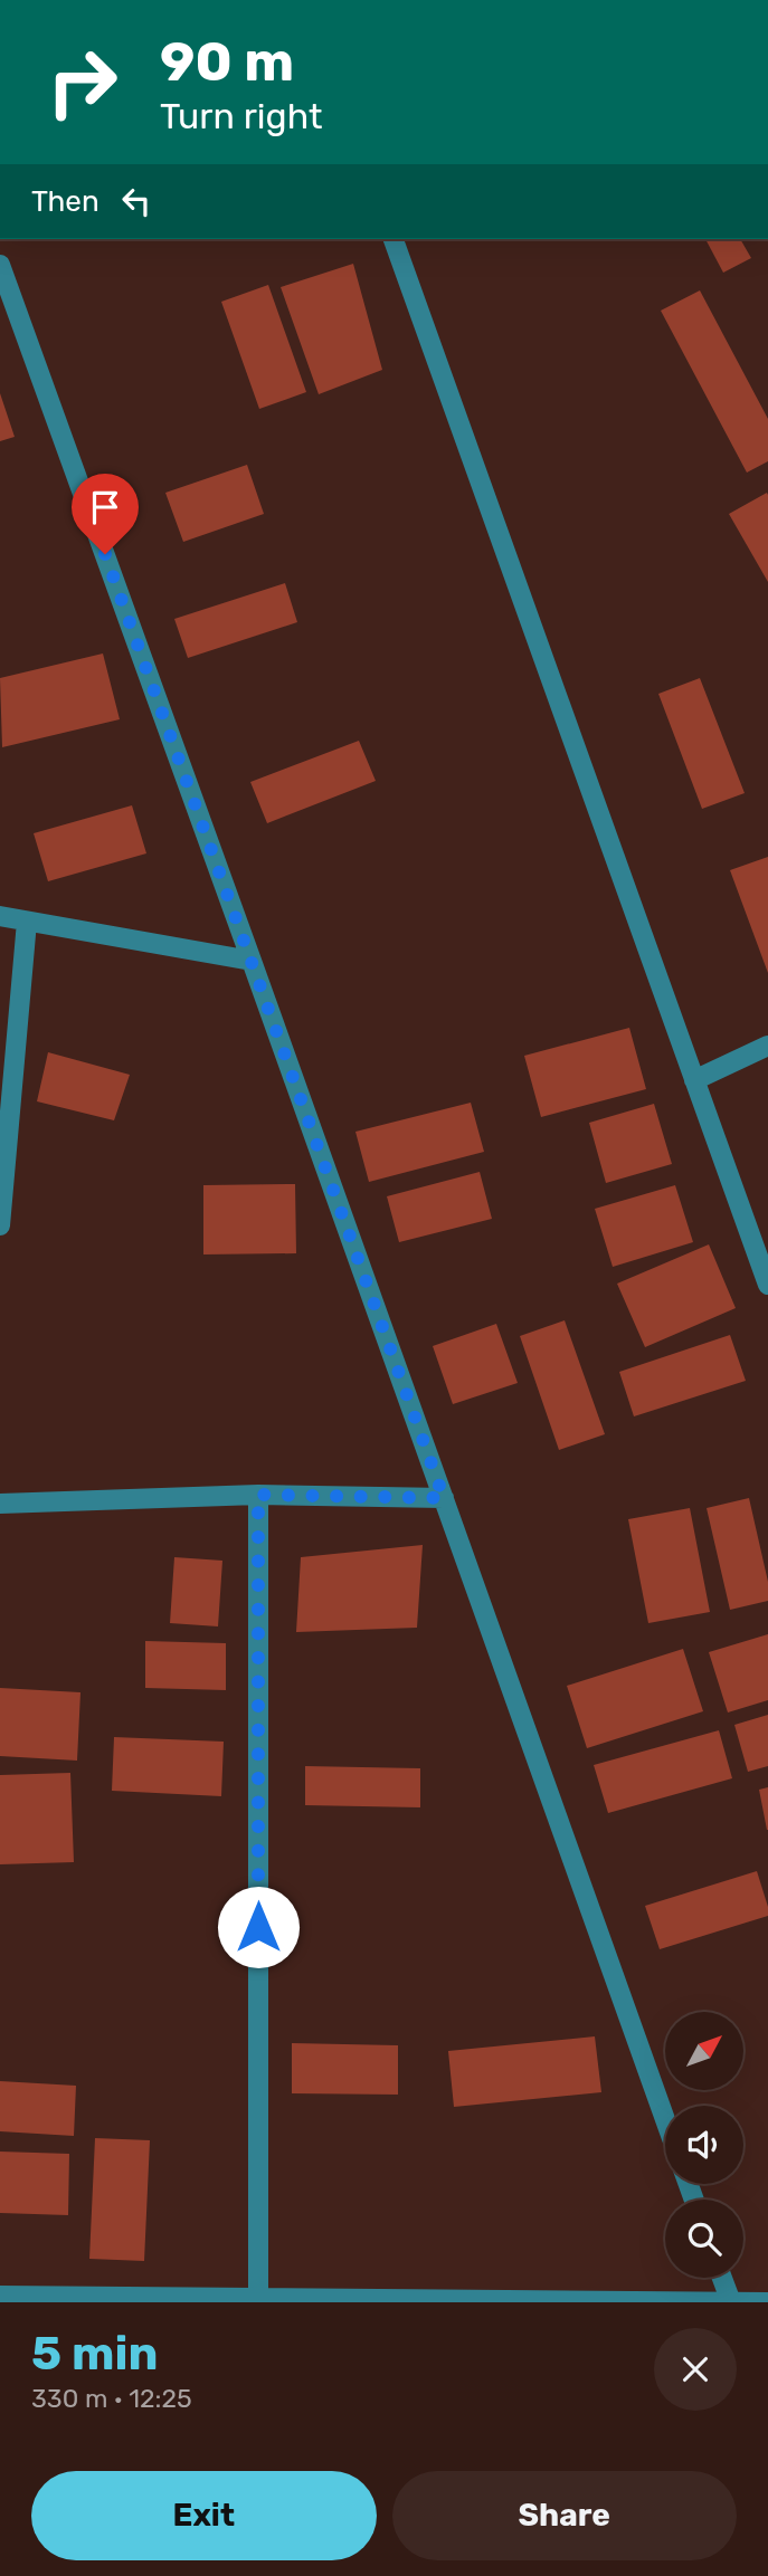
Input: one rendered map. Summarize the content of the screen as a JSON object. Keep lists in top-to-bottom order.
{
  "north": "top right",
  "page": {
    "turn": ["90 m", "Turn right"],
    "then": "Then",
    "heading": ["5 min", "330 m · 12:25"],
    "buttons": ["Exit", "Share"]
  }
}
